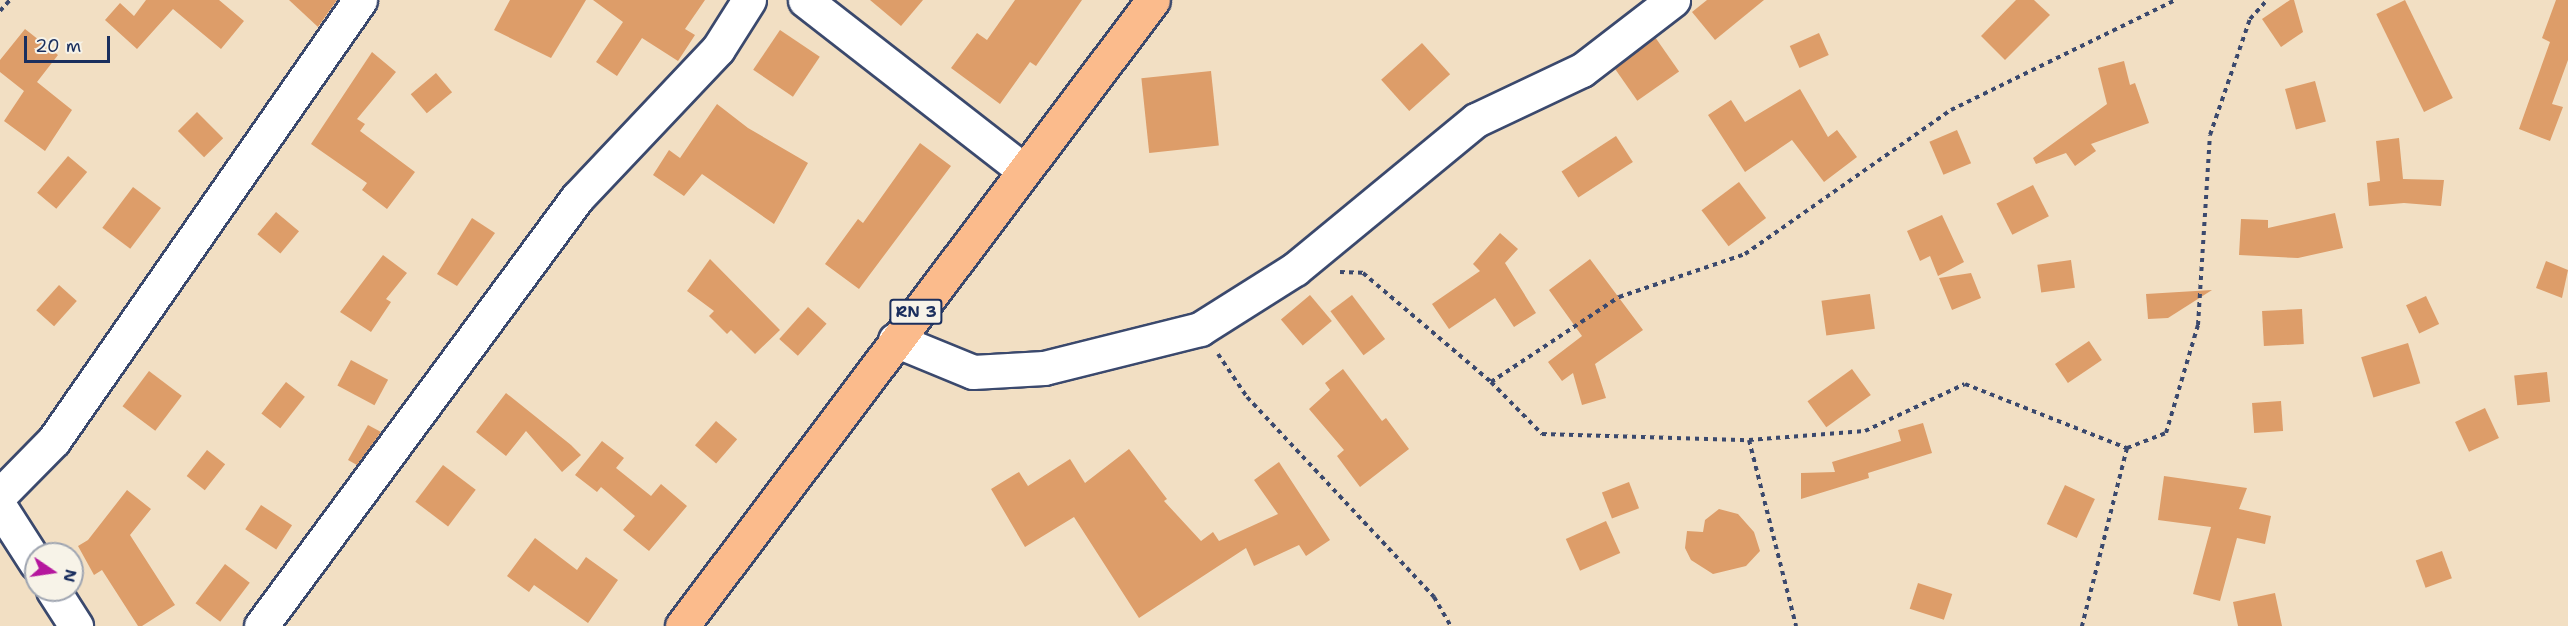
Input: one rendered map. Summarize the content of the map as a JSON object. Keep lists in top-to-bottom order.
{
  "streets": {
    "main road": ["RN 3"]
  },
  "scale_bar": "20 m",
  "north": "right"
}
